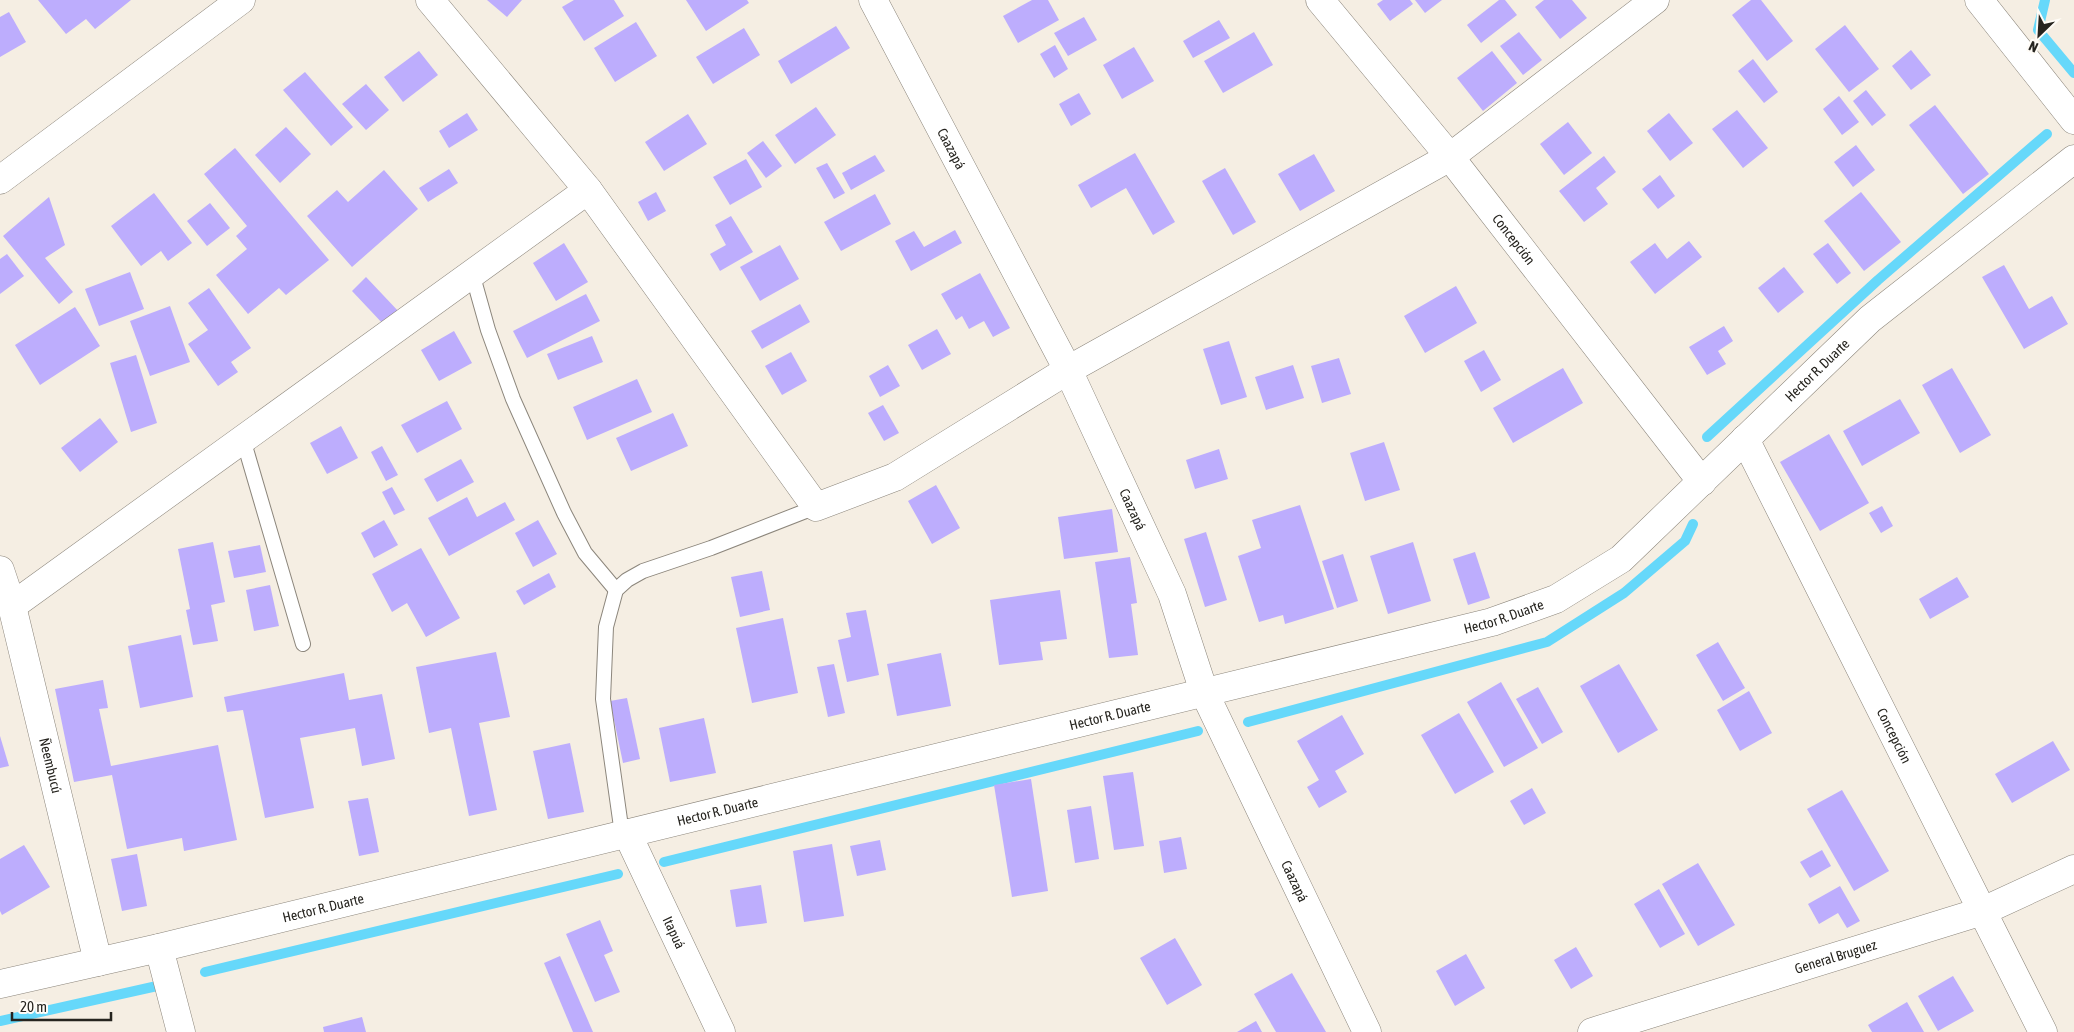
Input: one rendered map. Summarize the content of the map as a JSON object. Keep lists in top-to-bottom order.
{
  "streets": {
    "street": [
      "Caazapá",
      "Concepción",
      "Hector R. Duarte",
      "Ñeembucú",
      "Itapuá",
      "General Bruguez"
    ]
  },
  "crossings": [
    ["Caazapá", "Hector R. Duarte"],
    ["Concepción", "Hector R. Duarte"],
    ["Concepción", "General Bruguez"],
    ["Hector R. Duarte", "Ñeembucú"],
    ["Hector R. Duarte", "Itapuá"]
  ],
  "scale_bar": "20 m",
  "north": "bottom left"
}
